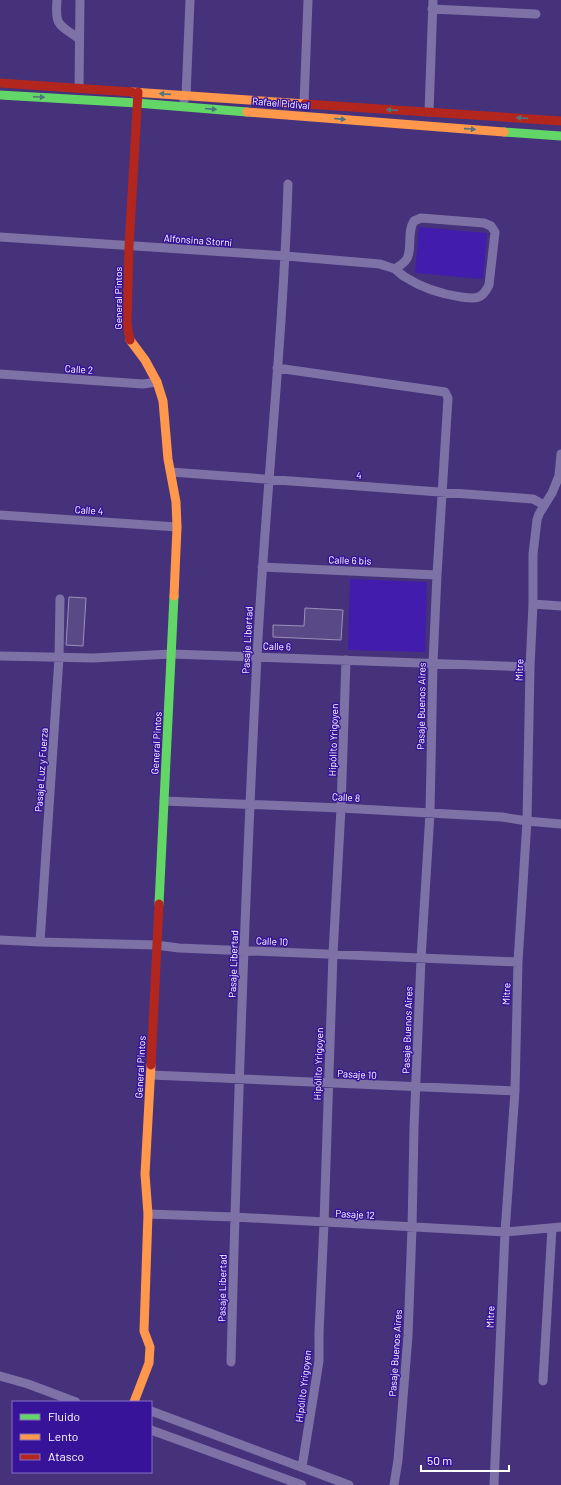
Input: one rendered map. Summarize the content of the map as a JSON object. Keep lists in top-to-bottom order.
{
  "streets": {
    "street": [
      "Rafael Pidival",
      "Alfonsina Storni",
      "General Pintos",
      "Calle 2",
      "4",
      "Calle 4",
      "Calle 6 bis",
      "Pasaje Libertad",
      "Calle 6",
      "Mitre",
      "Pasaje Buenos Aires",
      "Hipólito Yrigoyen",
      "Pasaje Luz y Fuerza",
      "Calle 8",
      "Calle 10",
      "Pasaje 10",
      "Pasaje 12"
    ]
  },
  "crossings": [
    ["Rafael Pidival", "General Pintos"],
    ["Alfonsina Storni", "General Pintos"],
    ["Alfonsina Storni", "Pasaje Libertad"],
    ["General Pintos", "Calle 2"],
    ["General Pintos", "4"],
    ["General Pintos", "Calle 4"],
    ["General Pintos", "Calle 6"],
    ["General Pintos", "Calle 8"],
    ["General Pintos", "Calle 10"],
    ["General Pintos", "Pasaje 10"],
    ["General Pintos", "Pasaje 12"],
    ["4", "Pasaje Libertad"],
    ["4", "Mitre"],
    ["4", "Pasaje Buenos Aires"],
    ["Calle 6 bis", "Pasaje Libertad"],
    ["Calle 6 bis", "Pasaje Buenos Aires"],
    ["Pasaje Libertad", "Calle 6"],
    ["Pasaje Libertad", "Pasaje Buenos Aires"],
    ["Pasaje Libertad", "Calle 8"],
    ["Pasaje Libertad", "Calle 10"],
    ["Pasaje Libertad", "Pasaje 10"],
    ["Pasaje Libertad", "Pasaje 12"],
    ["Calle 6", "Mitre"],
    ["Calle 6", "Pasaje Buenos Aires"],
    ["Calle 6", "Hipólito Yrigoyen"],
    ["Calle 6", "Pasaje Luz y Fuerza"],
    ["Mitre", "Calle 8"],
    ["Mitre", "Calle 10"],
    ["Mitre", "Pasaje 10"],
    ["Mitre", "Pasaje 12"],
    ["Pasaje Buenos Aires", "Calle 8"],
    ["Pasaje Buenos Aires", "Calle 10"],
    ["Pasaje Buenos Aires", "Pasaje 10"],
    ["Pasaje Buenos Aires", "Pasaje 12"],
    ["Hipólito Yrigoyen", "Calle 8"],
    ["Hipólito Yrigoyen", "Calle 10"],
    ["Hipólito Yrigoyen", "Pasaje 10"],
    ["Hipólito Yrigoyen", "Pasaje 12"],
    ["Pasaje Luz y Fuerza", "Calle 10"]
  ],
  "legend": ["Fluido", "Lento", "Atasco"],
  "scale_bar": "50 m"
}
